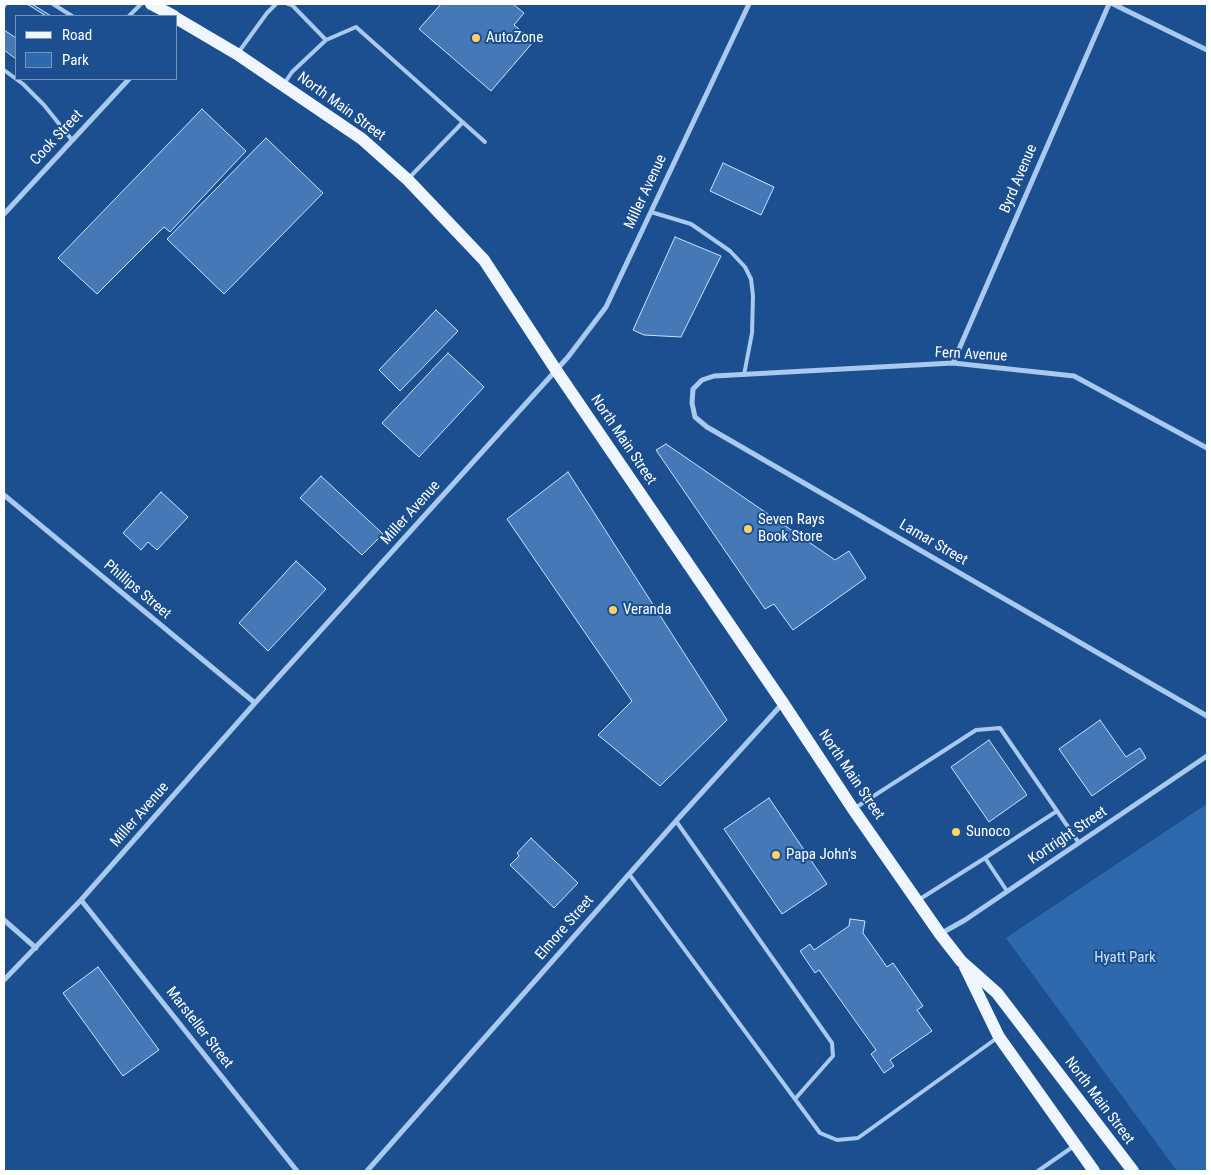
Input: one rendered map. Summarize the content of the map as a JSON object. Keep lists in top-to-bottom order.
{
  "streets": {
    "main road": ["North Main Street"],
    "street": [
      "Cook Street",
      "Byrd Avenue",
      "Miller Avenue",
      "Fern Avenue",
      "Lamar Street",
      "Phillips Street",
      "Kortright Street",
      "Elmore Street",
      "Marsteller Street"
    ]
  },
  "crossings": [
    ["North Main Street", "Miller Avenue"],
    ["North Main Street", "Kortright Street"],
    ["North Main Street", "Elmore Street"],
    ["Byrd Avenue", "Fern Avenue"],
    ["Miller Avenue", "Phillips Street"],
    ["Miller Avenue", "Marsteller Street"],
    ["Fern Avenue", "Lamar Street"]
  ],
  "parks": ["Hyatt Park"],
  "places": [
    "AutoZone",
    "Seven Rays Book Store",
    "Veranda",
    "Sunoco",
    "Papa John's"
  ],
  "legend": ["Road", "Park"]
}
